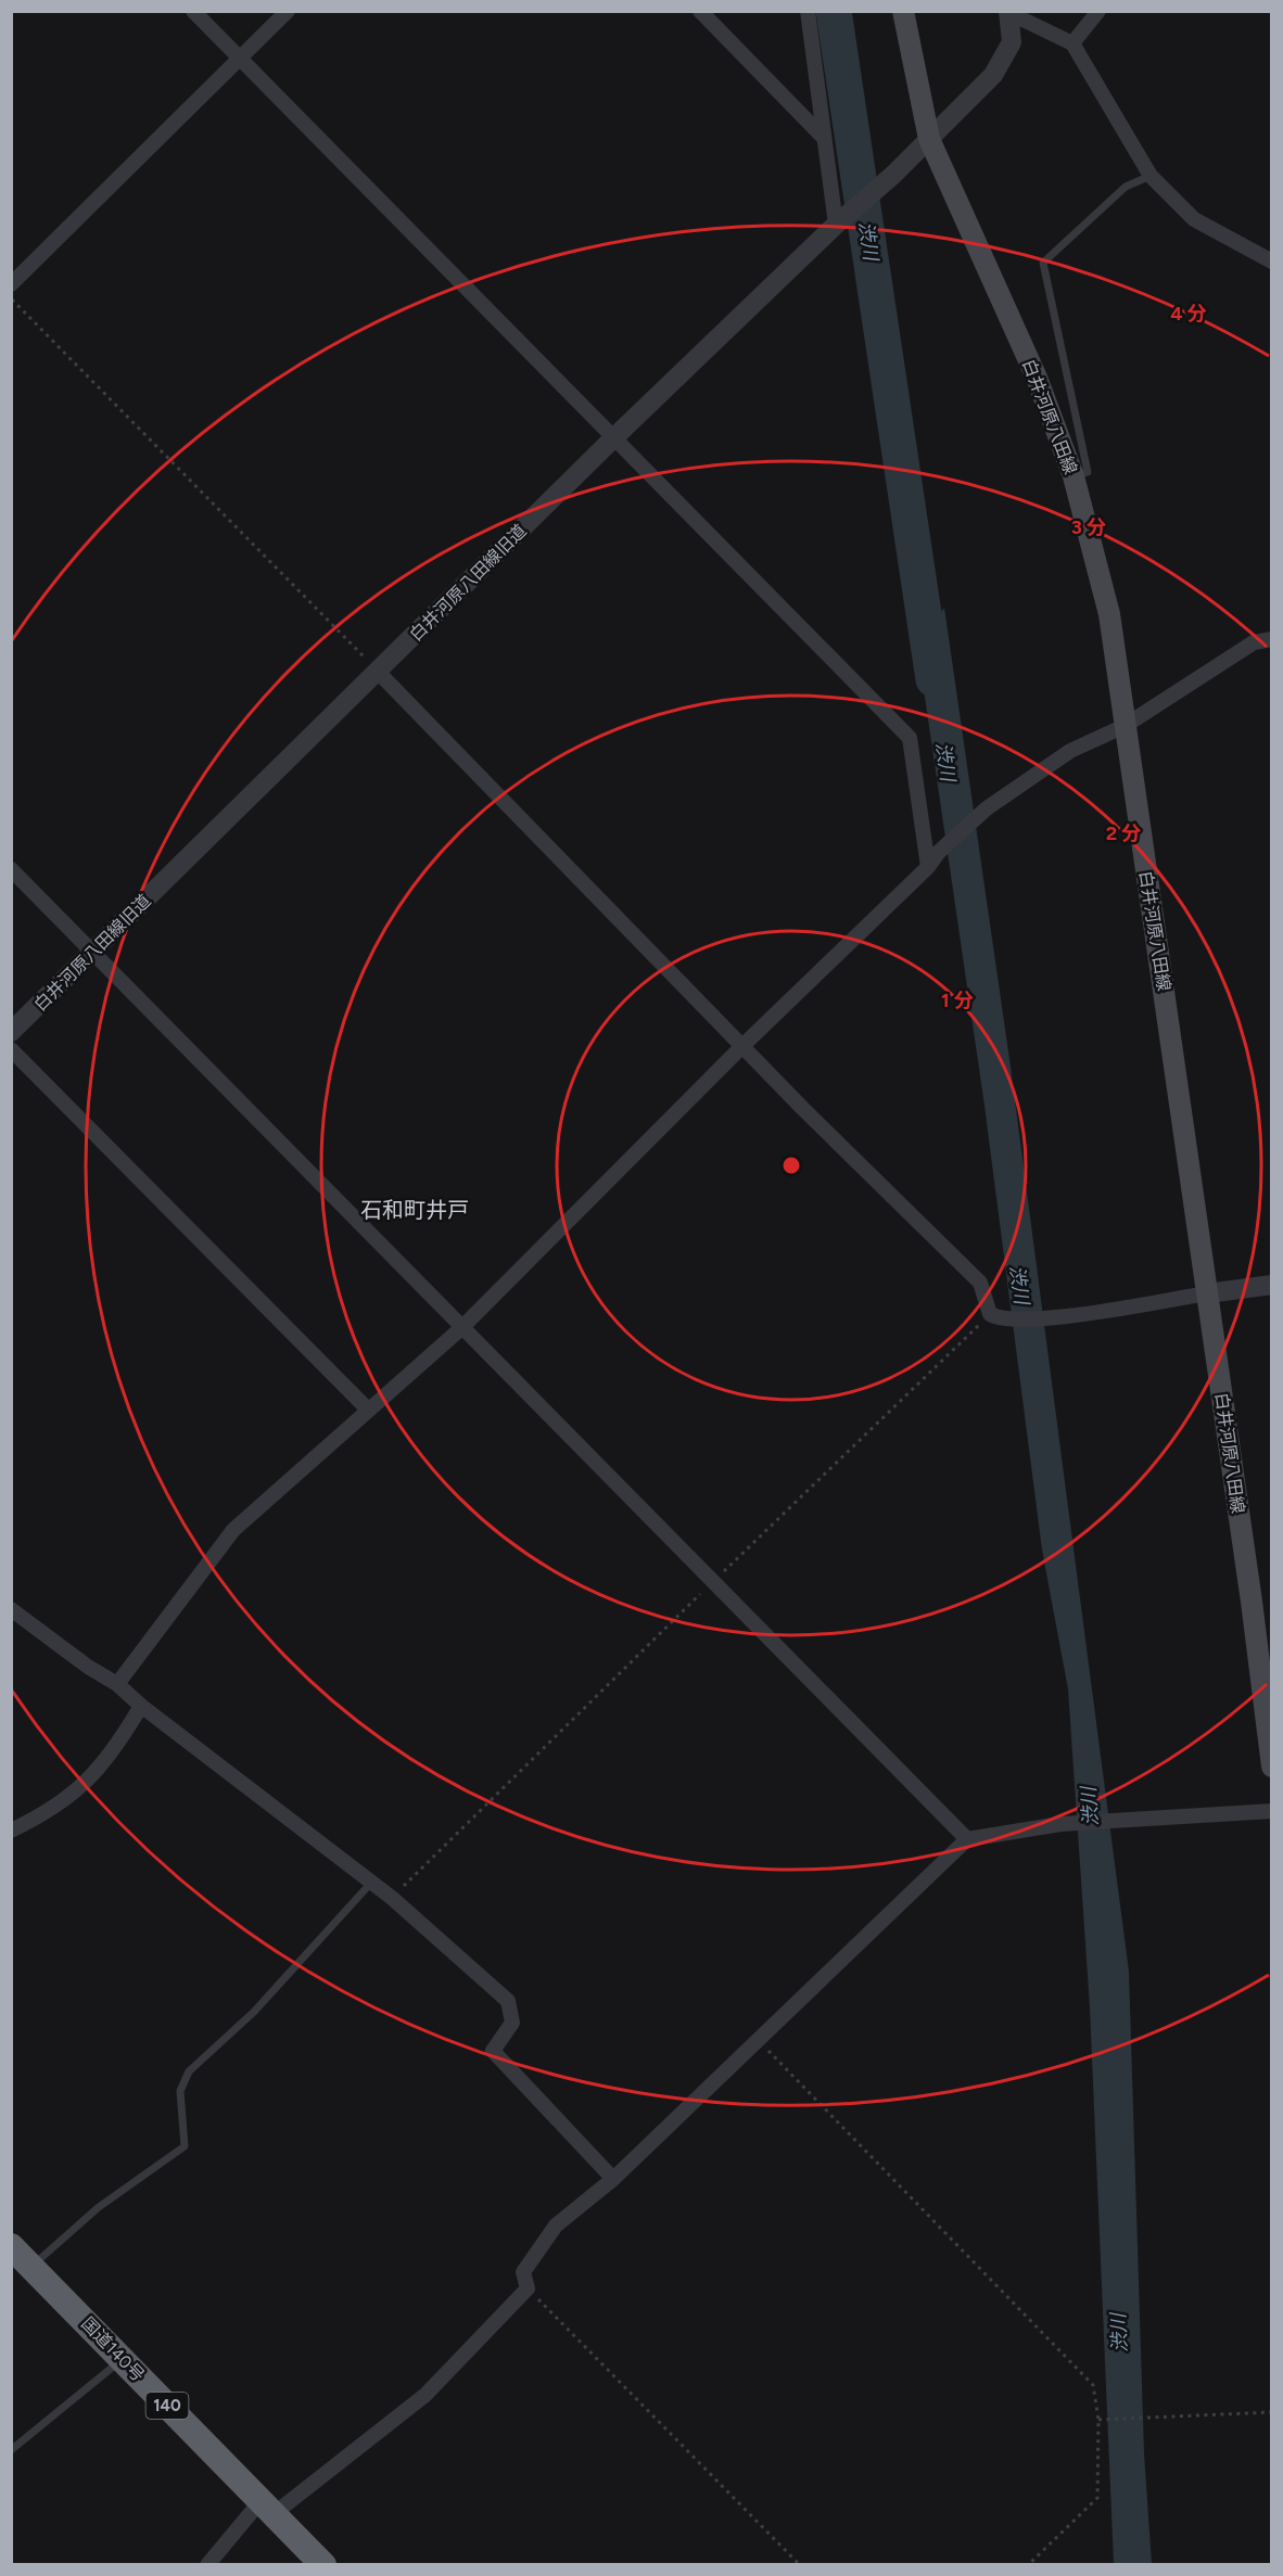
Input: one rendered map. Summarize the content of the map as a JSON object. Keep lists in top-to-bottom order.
{
  "streets": {
    "highway": ["国道140号", "140"],
    "main road": ["白井河原八田線"],
    "street": ["白井河原八田線旧道"]
  },
  "crossings": [
    ["白井河原八田線", "白井河原八田線旧道"]
  ],
  "districts": ["石和町井戸"],
  "water": ["渋川"],
  "rings": [
    "4 分",
    "3 分",
    "2 分",
    "1 分"
  ]
}
